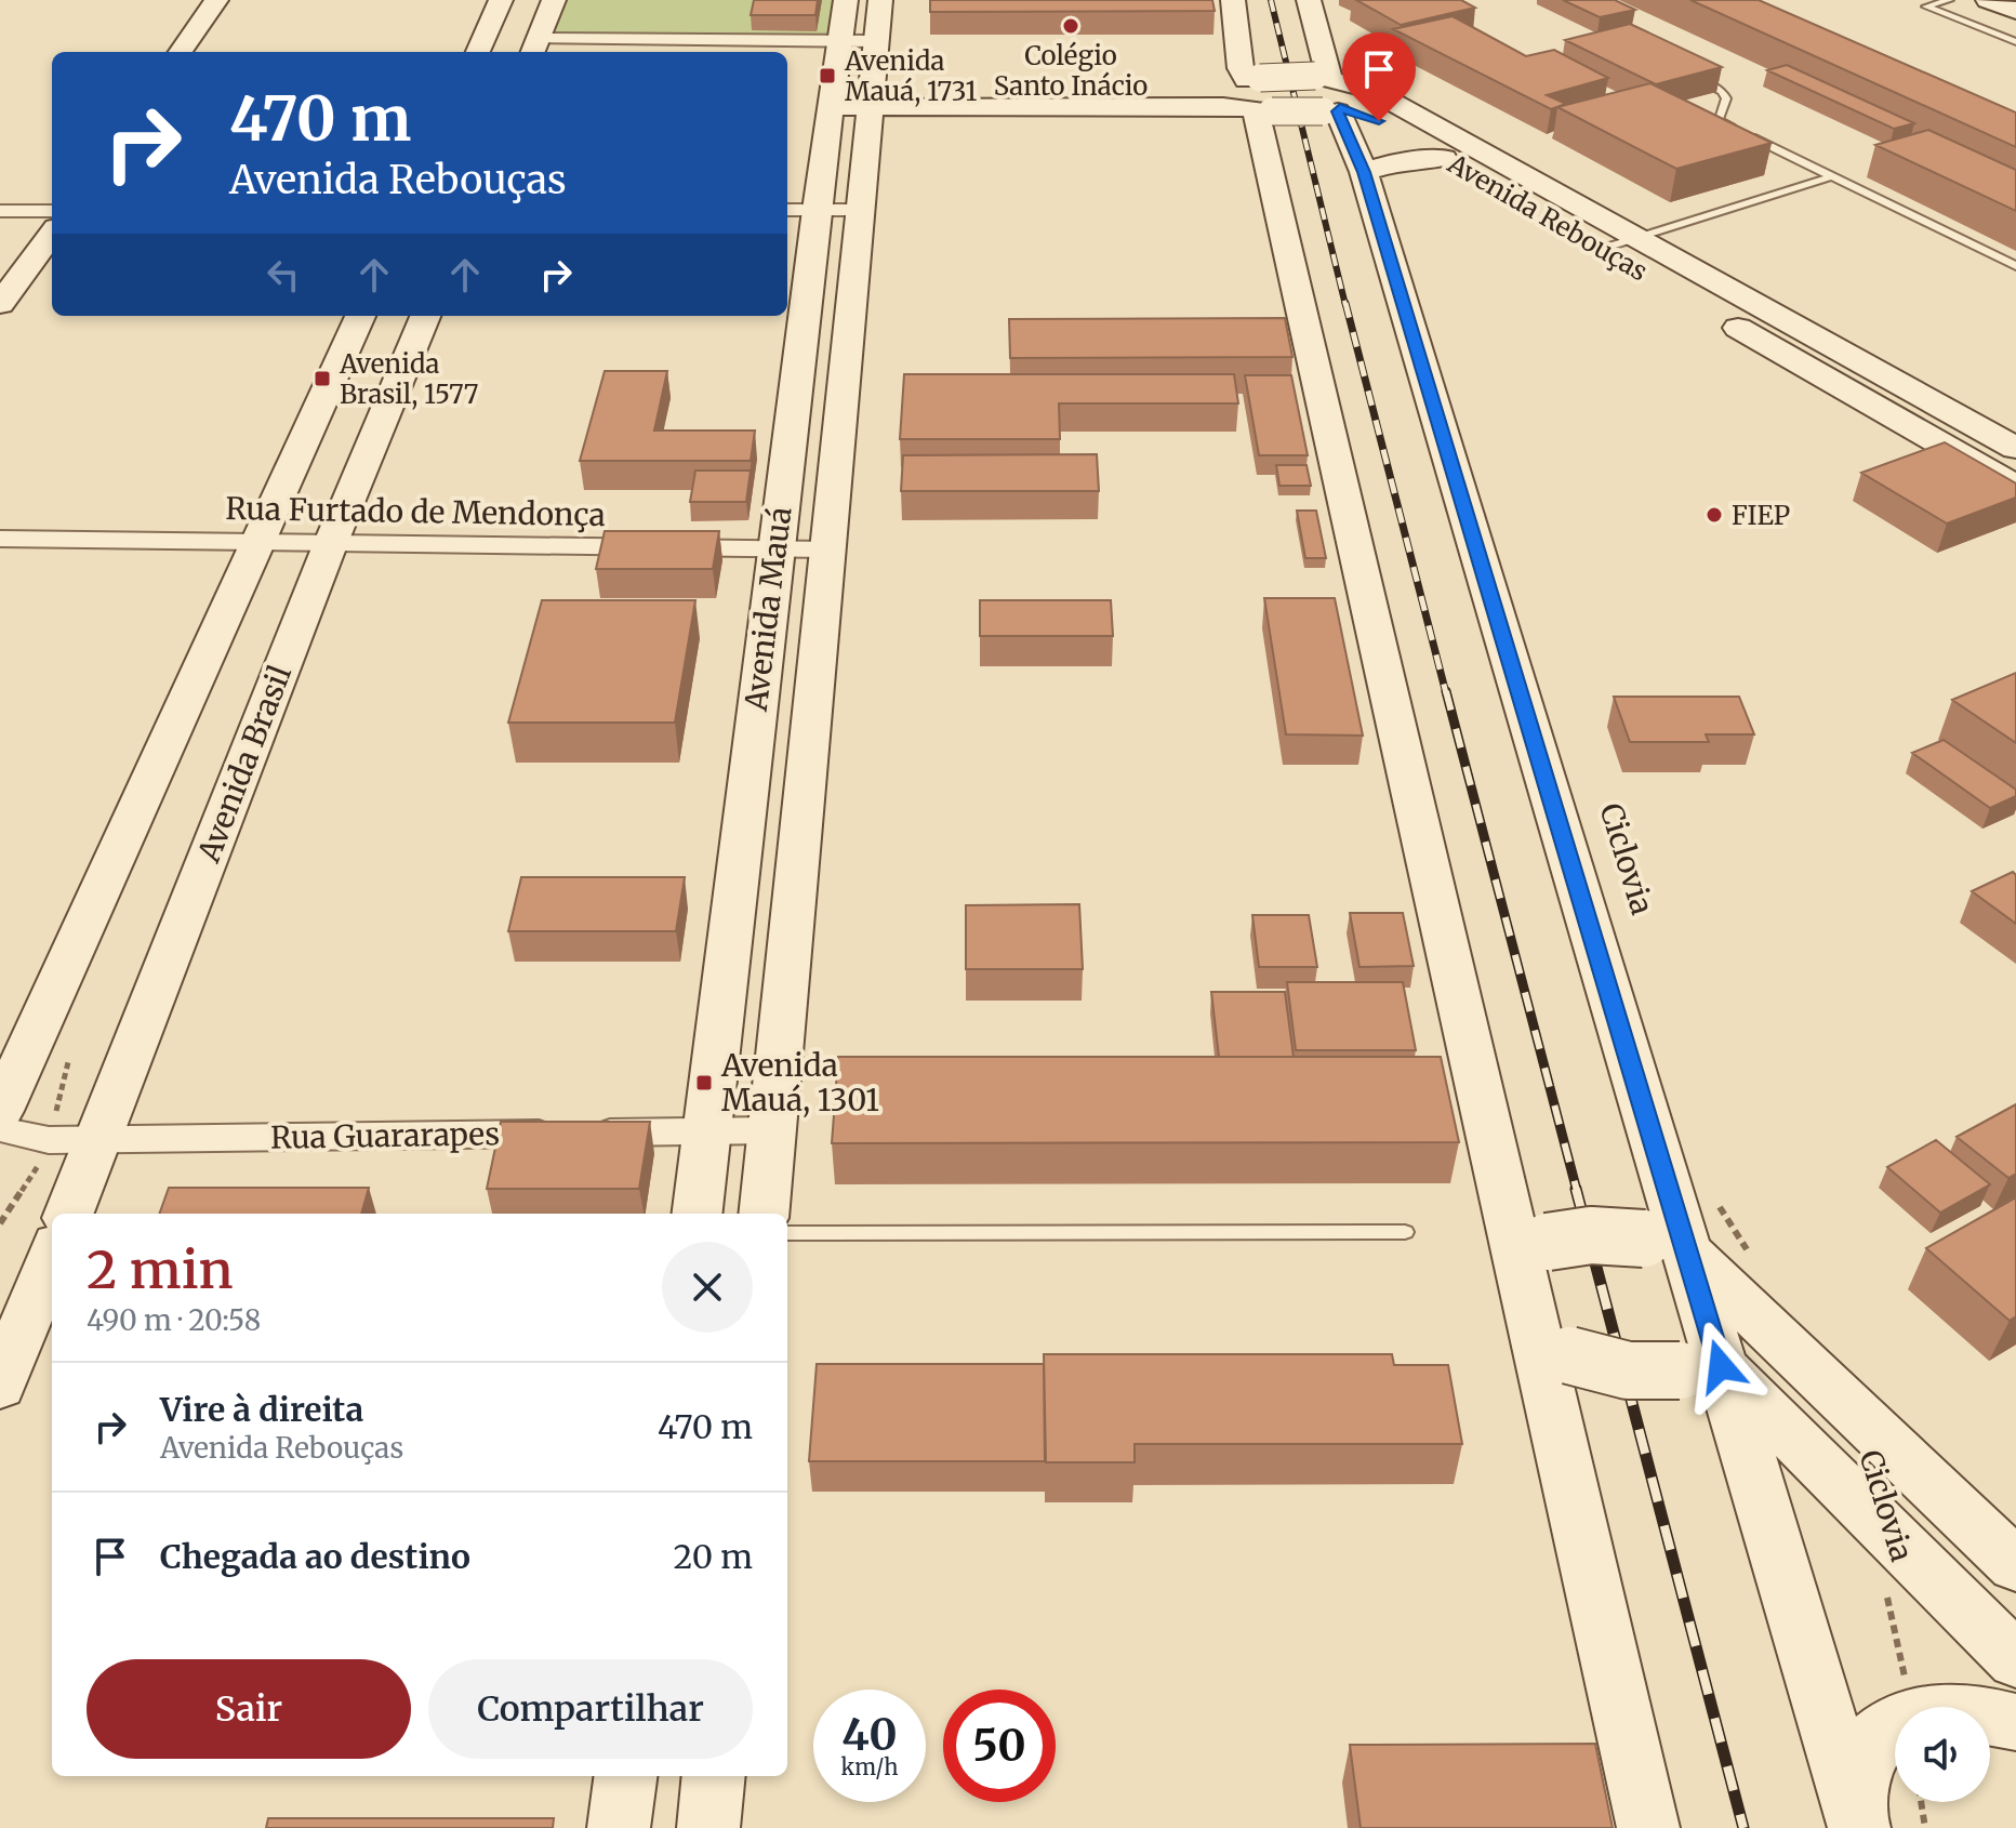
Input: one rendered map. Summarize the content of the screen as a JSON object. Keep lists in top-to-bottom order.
{
  "streets": {
    "main road": ["Avenida Rebouças", "Avenida Mauá", "Avenida Brasil"],
    "street": ["Rua Furtado de Mendonça", "Rua Guararapes"],
    "path": ["Ciclovia"]
  },
  "crossings": [
    ["Avenida Rebouças", "Avenida Mauá"],
    ["Rua Furtado de Mendonça", "Avenida Mauá"],
    ["Rua Furtado de Mendonça", "Avenida Brasil"],
    ["Avenida Mauá", "Rua Guararapes"],
    ["Avenida Brasil", "Rua Guararapes"]
  ],
  "places": {
    "other": ["Colégio Santo Inácio", "FIEP"],
    "transit": ["Avenida Mauá, 1731", "Avenida Brasil, 1577", "Avenida Mauá, 1301"]
  },
  "page": {
    "turn": ["470 m", "Avenida Rebouças"],
    "heading": ["2 min", "490 m · 20:58"],
    "list": [
      {
        "name": "Vire à direita",
        "note": "Avenida Rebouças",
        "value": "470 m"
      },
      {
        "name": "Chegada ao destino",
        "value": "20 m"
      }
    ],
    "buttons": ["Sair", "Compartilhar"],
    "speed": "40 km/h",
    "limit": "50"
  }
}
